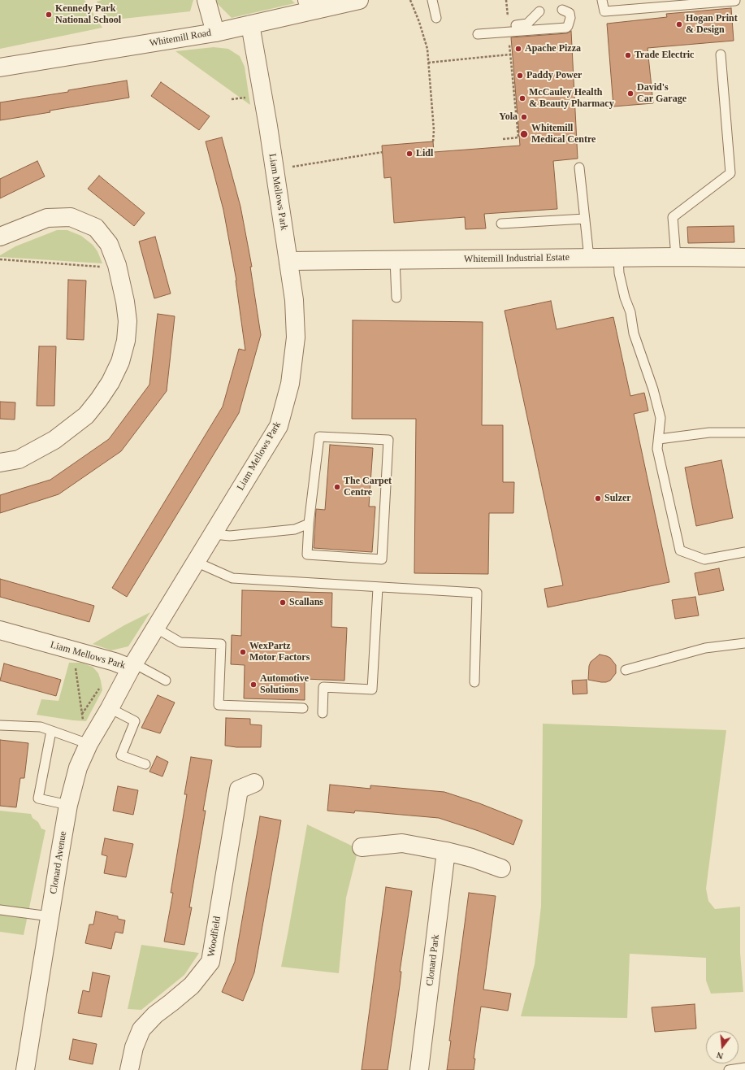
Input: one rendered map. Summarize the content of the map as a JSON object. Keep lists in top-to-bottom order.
{
  "streets": {
    "street": [
      "Whitemill Road",
      "Liam Mellows Park",
      "Whitemill Industrial Estate",
      "Clonard Avenue",
      "Woodfield",
      "Clonard Park"
    ]
  },
  "crossings": [
    ["Whitemill Road", "Liam Mellows Park"],
    ["Liam Mellows Park", "Whitemill Industrial Estate"],
    ["Liam Mellows Park", "Clonard Avenue"]
  ],
  "places": [
    "Kennedy Park National School",
    "Hogan Print & Design",
    "Apache Pizza",
    "Trade Electric",
    "Paddy Power",
    "David's Car Garage",
    "McCauley Health & Beauty Pharmacy",
    "Yola",
    "Whitemill Medical Centre",
    "Lidl",
    "The Carpet Centre",
    "Sulzer",
    "Scallans",
    "WexPartz Motor Factors",
    "Automotive Solutions"
  ],
  "north": "bottom"
}
